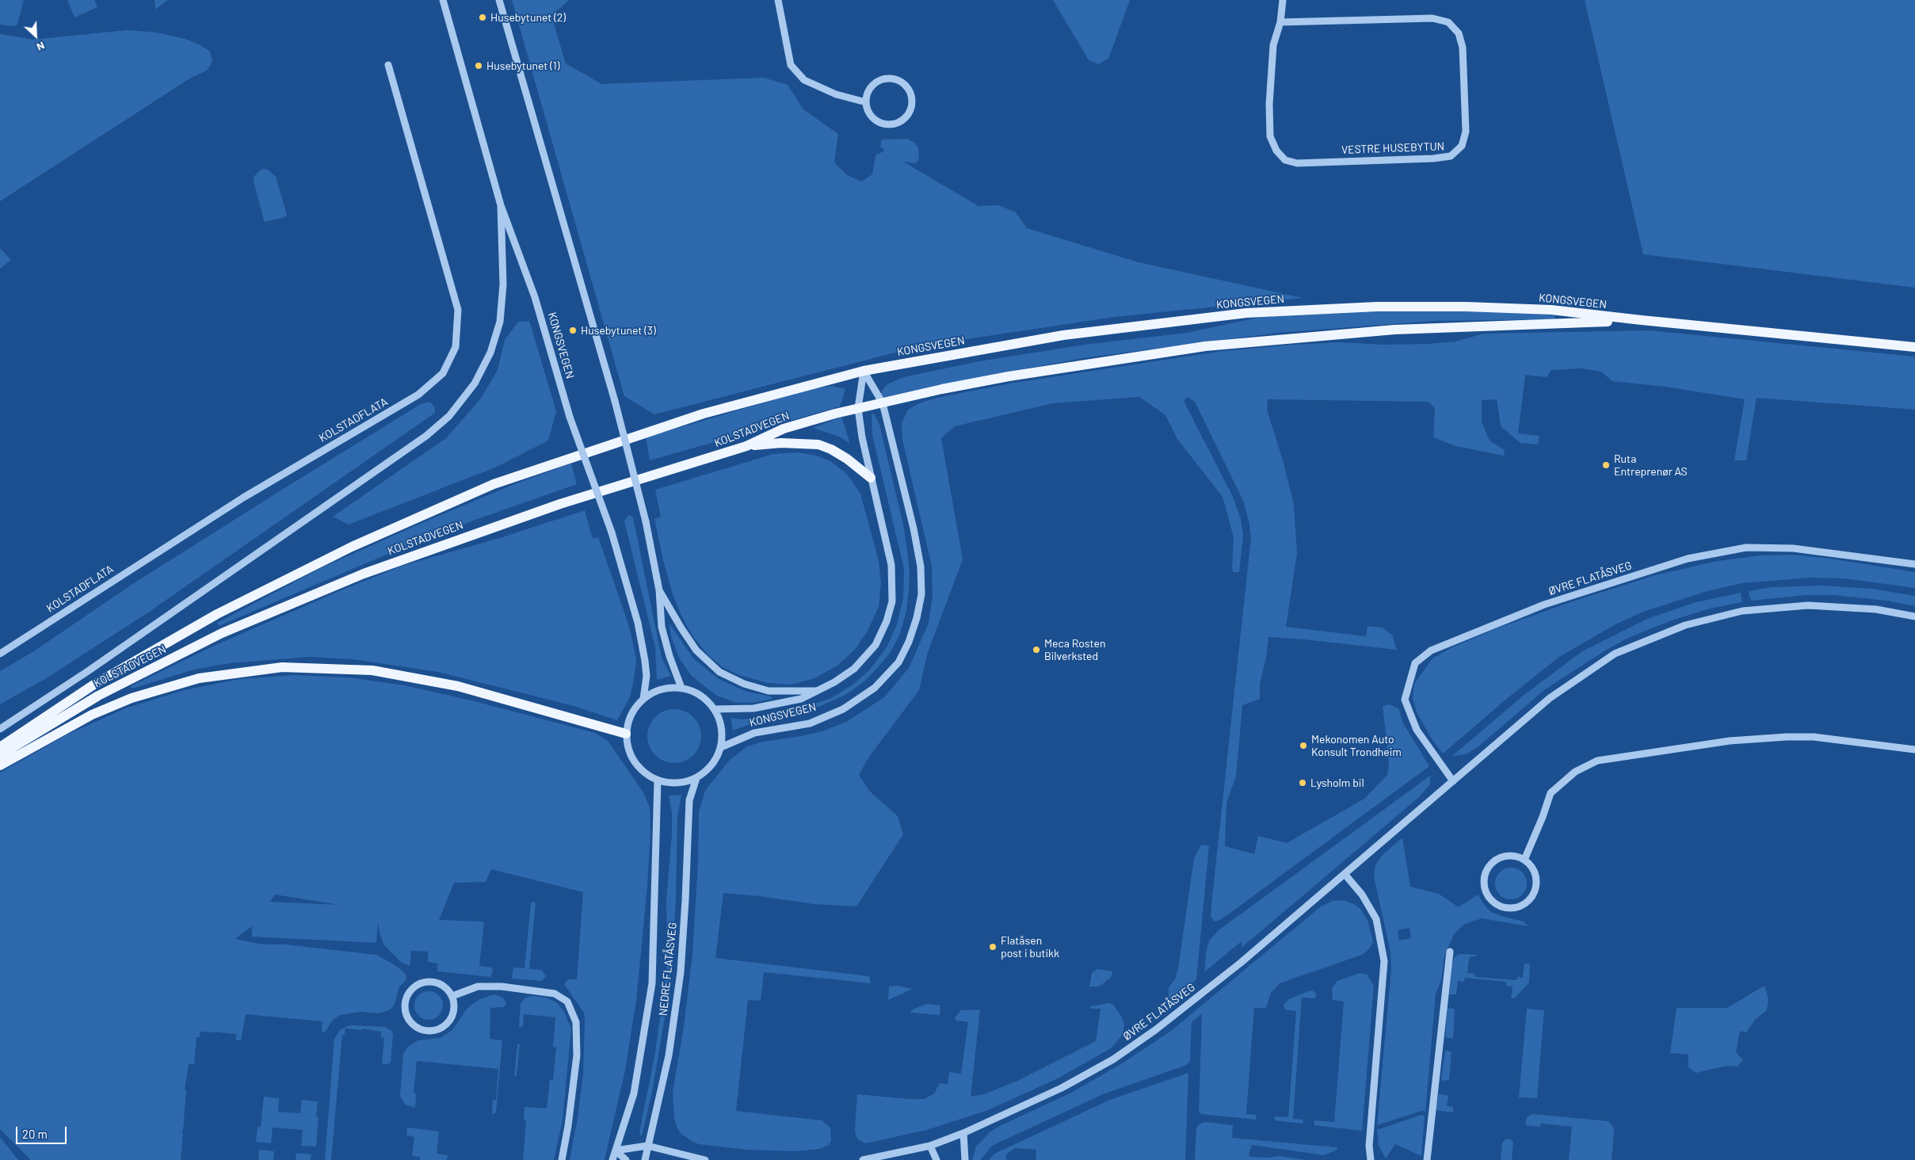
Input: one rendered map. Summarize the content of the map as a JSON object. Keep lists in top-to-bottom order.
{
  "streets": {
    "main road": ["KONGSVEGEN", "KOLSTADVEGEN"],
    "street": [
      "VESTRE HUSEBYTUN",
      "KOLSTADFLATA",
      "ØVRE FLATÅSVEG",
      "NEDRE FLATÅSVEG"
    ]
  },
  "crossings": [
    ["KONGSVEGEN", "KOLSTADVEGEN"],
    ["KONGSVEGEN", "NEDRE FLATÅSVEG"]
  ],
  "places": [
    "Husebytunet (2)",
    "Husebytunet (1)",
    "Husebytunet (3)",
    "Ruta Entreprenør AS",
    "Meca Rosten Bilverksted",
    "Mekonomen Auto Konsult Trondheim",
    "Lysholm bil",
    "Flatåsen post i butikk"
  ],
  "scale_bar": "20 m",
  "north": "bottom right"
}
